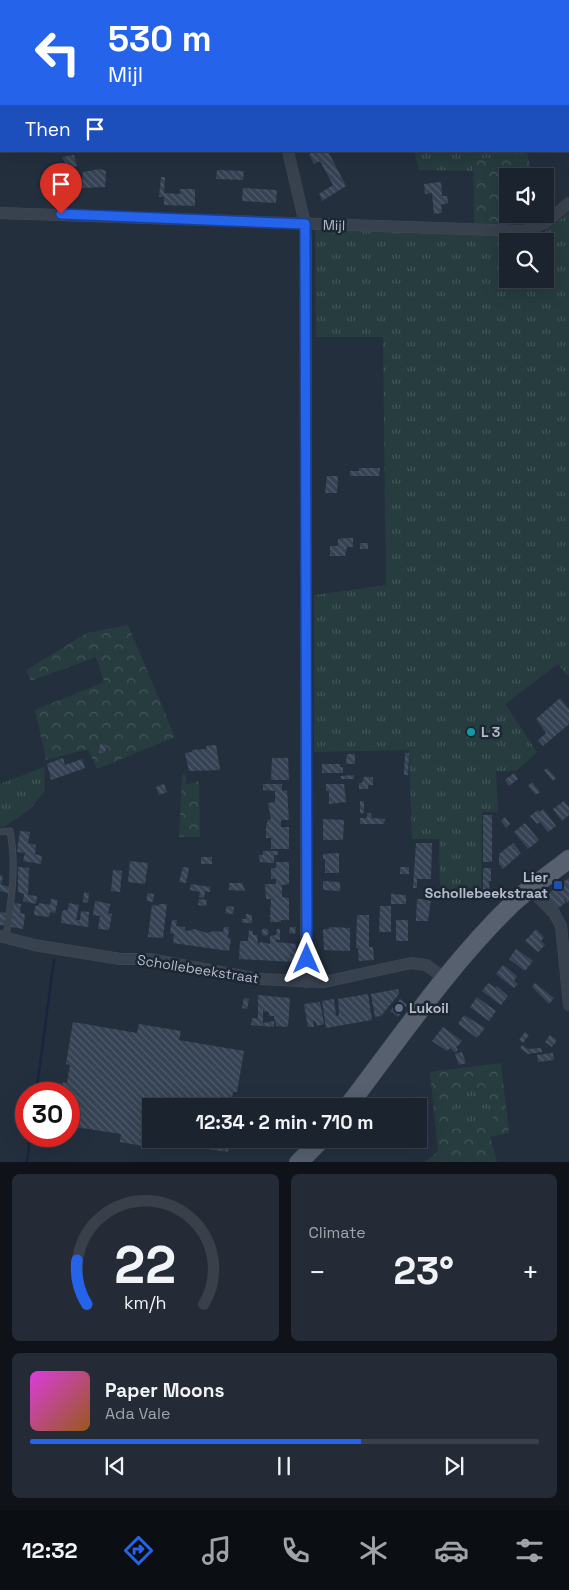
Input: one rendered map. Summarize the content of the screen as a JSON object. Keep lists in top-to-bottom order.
{
  "streets": {
    "street": ["Mijl", "Schollebeekstraat"]
  },
  "places": {
    "other": ["L 3", "Lukoil"],
    "transit": ["Lier Schollebeekstraat"]
  },
  "page": {
    "turn": ["530 m", "Mijl"],
    "then": "Then",
    "limit": "30",
    "trip": "12:34 · 2 min · 710 m",
    "tile": "Climate",
    "heat": ["−", "23°", "+"],
    "song": ["Paper Moons", "Ada Vale"],
    "tabs": "12:32",
    "gauge": ["22", "km/h"]
  }
}
